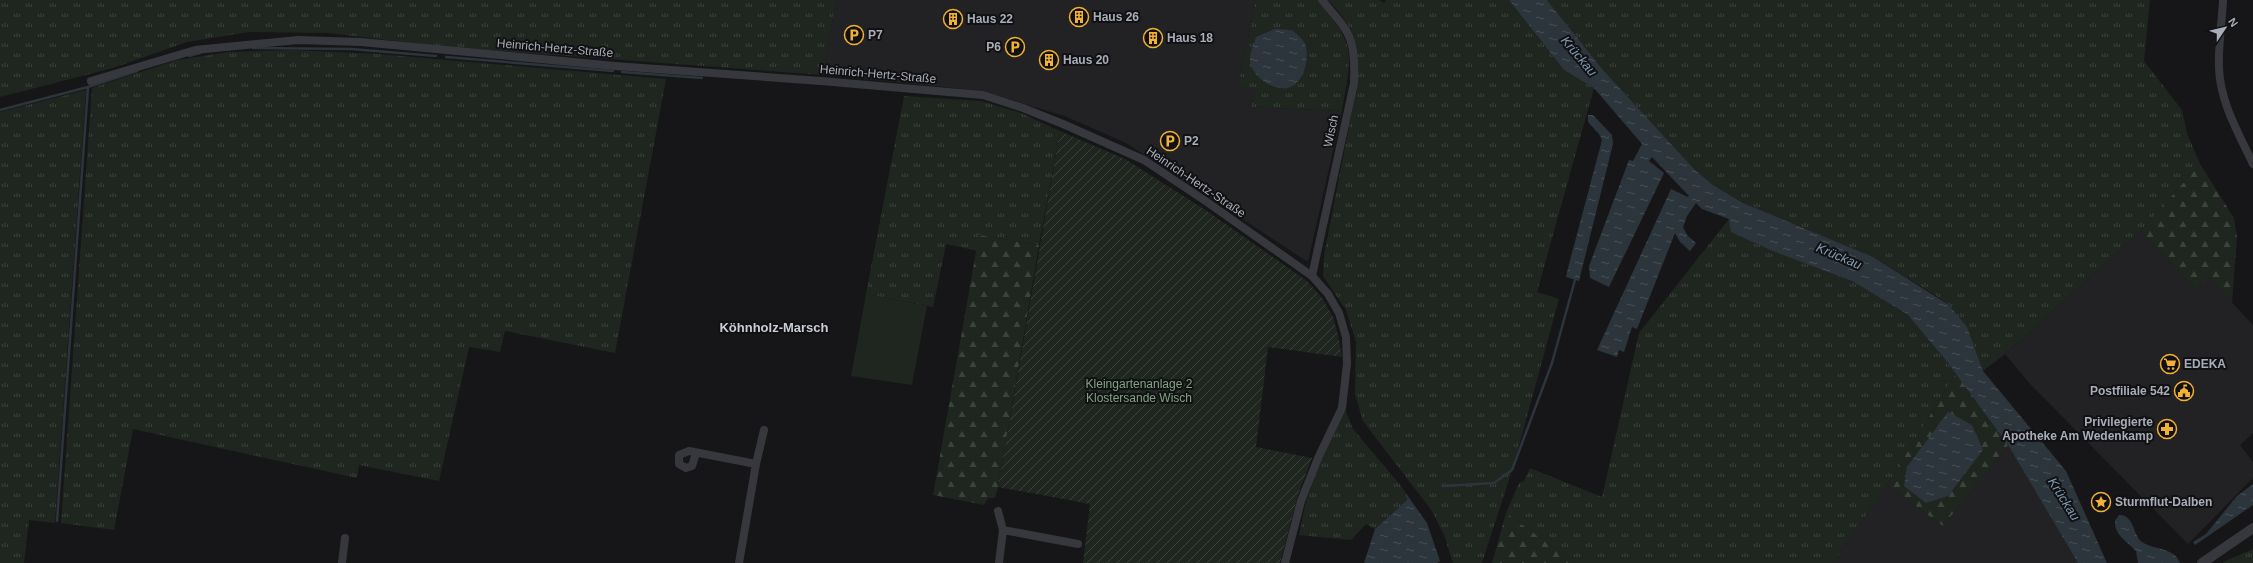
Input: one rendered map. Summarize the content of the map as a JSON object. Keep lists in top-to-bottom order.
{
  "streets": {
    "street": ["Heinrich-Hertz-Straße", "Wisch"]
  },
  "crossings": [
    ["Heinrich-Hertz-Straße", "Wisch"]
  ],
  "districts": ["Köhnholz-Marsch"],
  "water": ["Krückau"],
  "parks": ["Kleingartenanlage 2 Klostersande Wisch"],
  "places": {
    "building": [
      "Haus 26",
      "Haus 22",
      "Haus 18",
      "Haus 20"
    ],
    "parking": ["P7", "P6", "P2"],
    "supermarket": ["EDEKA"],
    "public building": ["Postfiliale 542"],
    "pharmacy": ["Privilegierte Apotheke Am Wedenkamp"],
    "place": ["Sturmflut-Dalben"]
  },
  "north": "top right"
}
